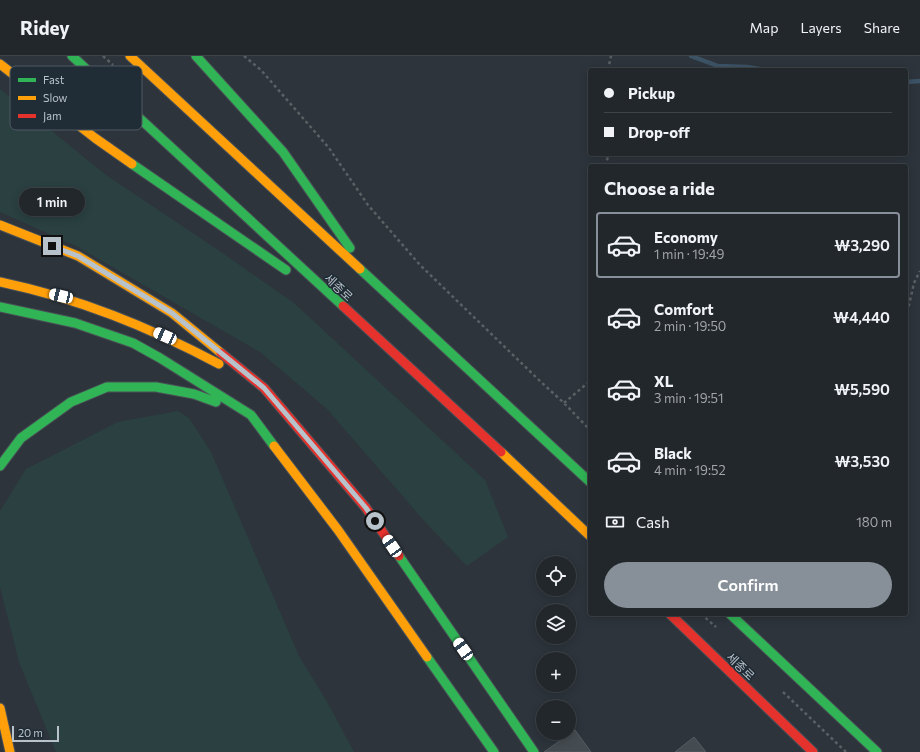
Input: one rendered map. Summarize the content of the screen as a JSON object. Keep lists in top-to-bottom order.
{
  "streets": {
    "highway": ["세종로"]
  },
  "legend": ["Fast", "Slow", "Jam"],
  "scale_bar": "20 m",
  "page": {
    "header": "Ridey",
    "nav": ["Map", "Layers", "Share"],
    "banner": ["Pickup", "Drop-off"],
    "heading": "Choose a ride",
    "bubble": "1 min",
    "list": [
      {
        "name": "Economy",
        "note": "1 min · 19:49",
        "value": "₩3,290"
      },
      {
        "name": "Comfort",
        "note": "2 min · 19:50",
        "value": "₩4,440"
      },
      {
        "name": "XL",
        "note": "3 min · 19:51",
        "value": "₩5,590"
      },
      {
        "name": "Black",
        "note": "4 min · 19:52",
        "value": "₩3,530"
      }
    ],
    "pay": ["Cash", "180 m"],
    "buttons": "Confirm",
    "map_buttons": ["+", "−"],
    "scale": "20 m"
  }
}
